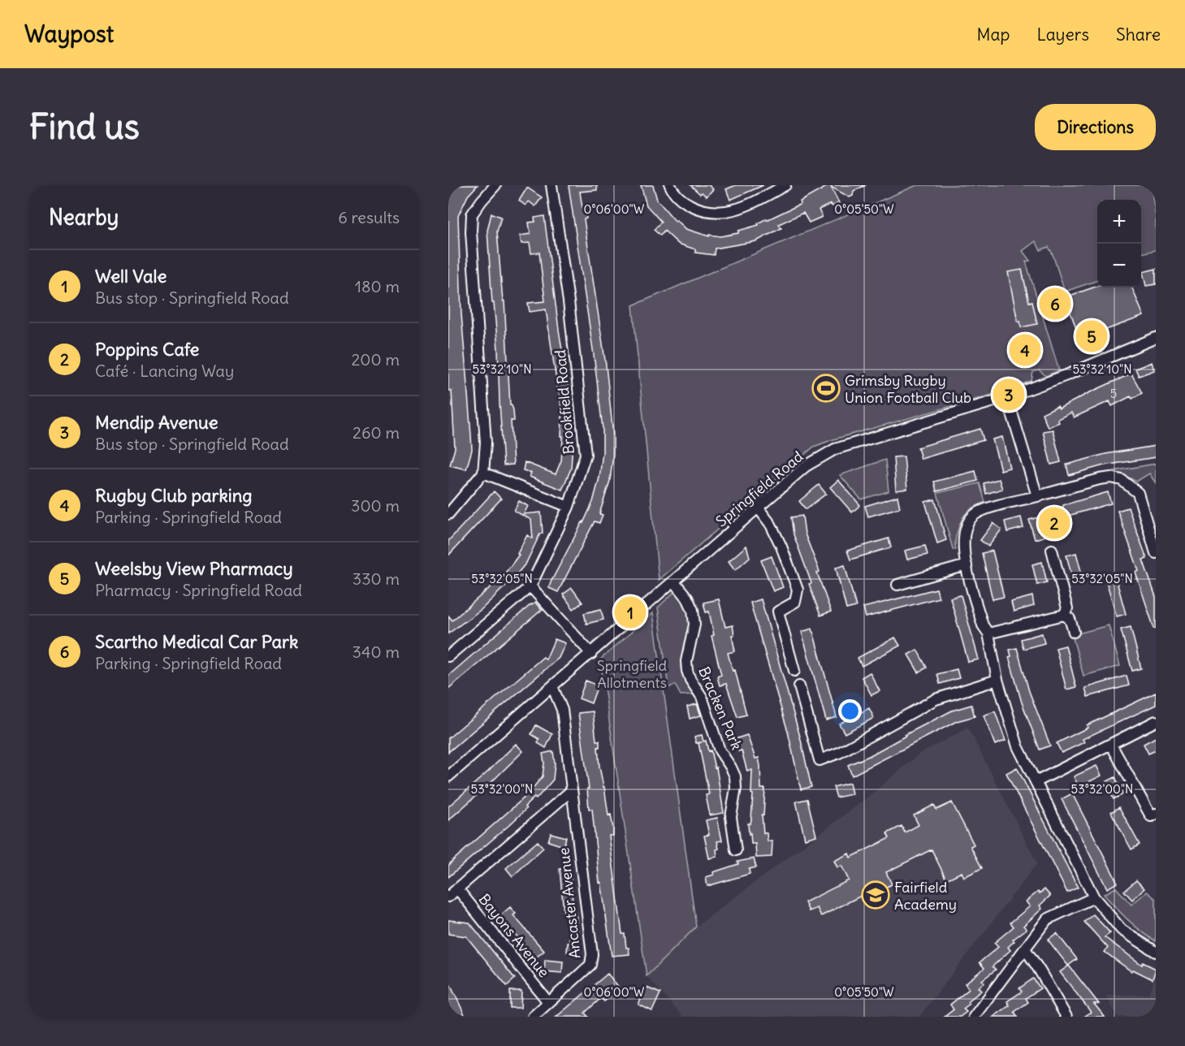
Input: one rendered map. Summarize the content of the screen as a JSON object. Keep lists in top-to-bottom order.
{
  "streets": {
    "street": [
      "Brookfield Road",
      "Springfield Road",
      "Bracken Park",
      "Ancaster Avenue",
      "Bayons Avenue"
    ]
  },
  "crossings": [
    ["Springfield Road", "Bracken Park"],
    ["Springfield Road", "Ancaster Avenue"],
    ["Ancaster Avenue", "Bayons Avenue"]
  ],
  "parks": ["Springfield Allotments"],
  "places": {
    "sports": ["Grimsby Rugby Union Football Club"],
    "school or university": ["Fairfield Academy"]
  },
  "house_numbers": ["5"],
  "page": {
    "header": "Waypost",
    "nav": ["Map", "Layers", "Share"],
    "buttons": "Directions",
    "title": "Find us",
    "heading": ["Nearby", "6 results"],
    "map_buttons": ["+", "−"],
    "list": [
      {
        "mark": "1",
        "name": "Well Vale",
        "note": "Bus stop · Springfield Road",
        "value": "180 m"
      },
      {
        "mark": "2",
        "name": "Poppins Cafe",
        "note": "Café · Lancing Way",
        "value": "200 m"
      },
      {
        "mark": "3",
        "name": "Mendip Avenue",
        "note": "Bus stop · Springfield Road",
        "value": "260 m"
      },
      {
        "mark": "4",
        "name": "Rugby Club parking",
        "note": "Parking · Springfield Road",
        "value": "300 m"
      },
      {
        "mark": "5",
        "name": "Weelsby View Pharmacy",
        "note": "Pharmacy · Springfield Road",
        "value": "330 m"
      },
      {
        "mark": "6",
        "name": "Scartho Medical Car Park",
        "note": "Parking · Springfield Road",
        "value": "340 m"
      }
    ],
    "pins": [
      "6",
      "5",
      "4",
      "3",
      "2",
      "1"
    ]
  },
  "coordinates": [
    "0°06'00\"W",
    "0°05'50\"W",
    "53°32'10\"N",
    "53°32'05\"N",
    "53°32'00\"N"
  ]
}
